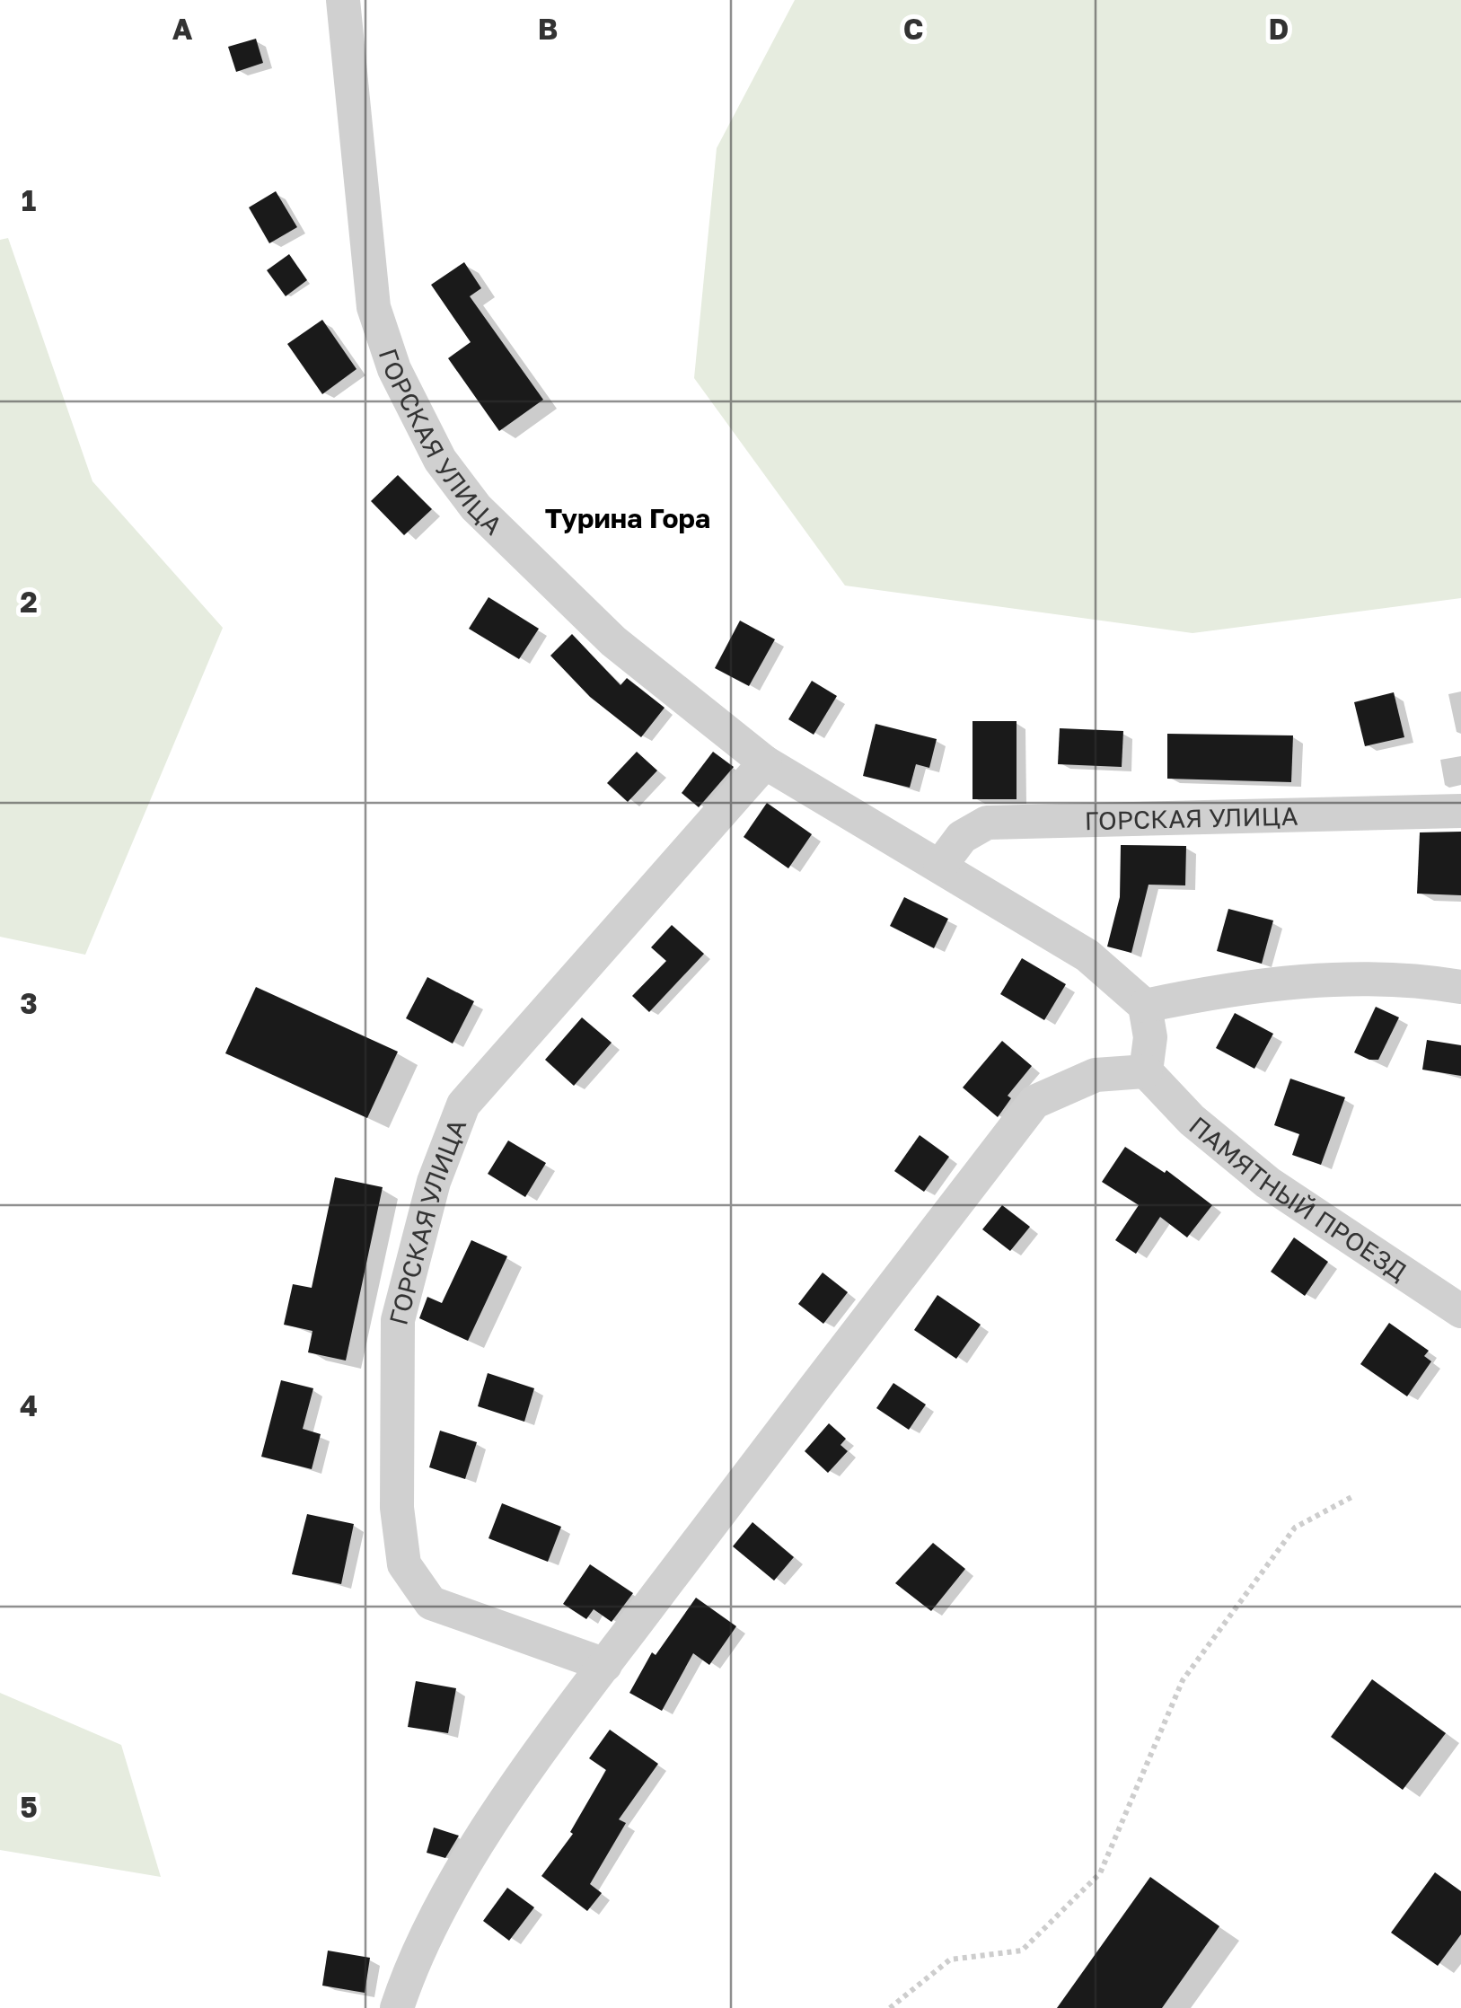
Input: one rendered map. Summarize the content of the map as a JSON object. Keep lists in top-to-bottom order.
{
  "streets": {
    "street": ["ГОРСКАЯ УЛИЦА", "ПАМЯТНЫЙ ПРОЕЗД"]
  },
  "districts": ["Турина Гора"],
  "grid": {
    "columns": [
      "A",
      "B",
      "C",
      "D"
    ],
    "rows": [
      "1",
      "2",
      "3",
      "4",
      "5"
    ]
  }
}
